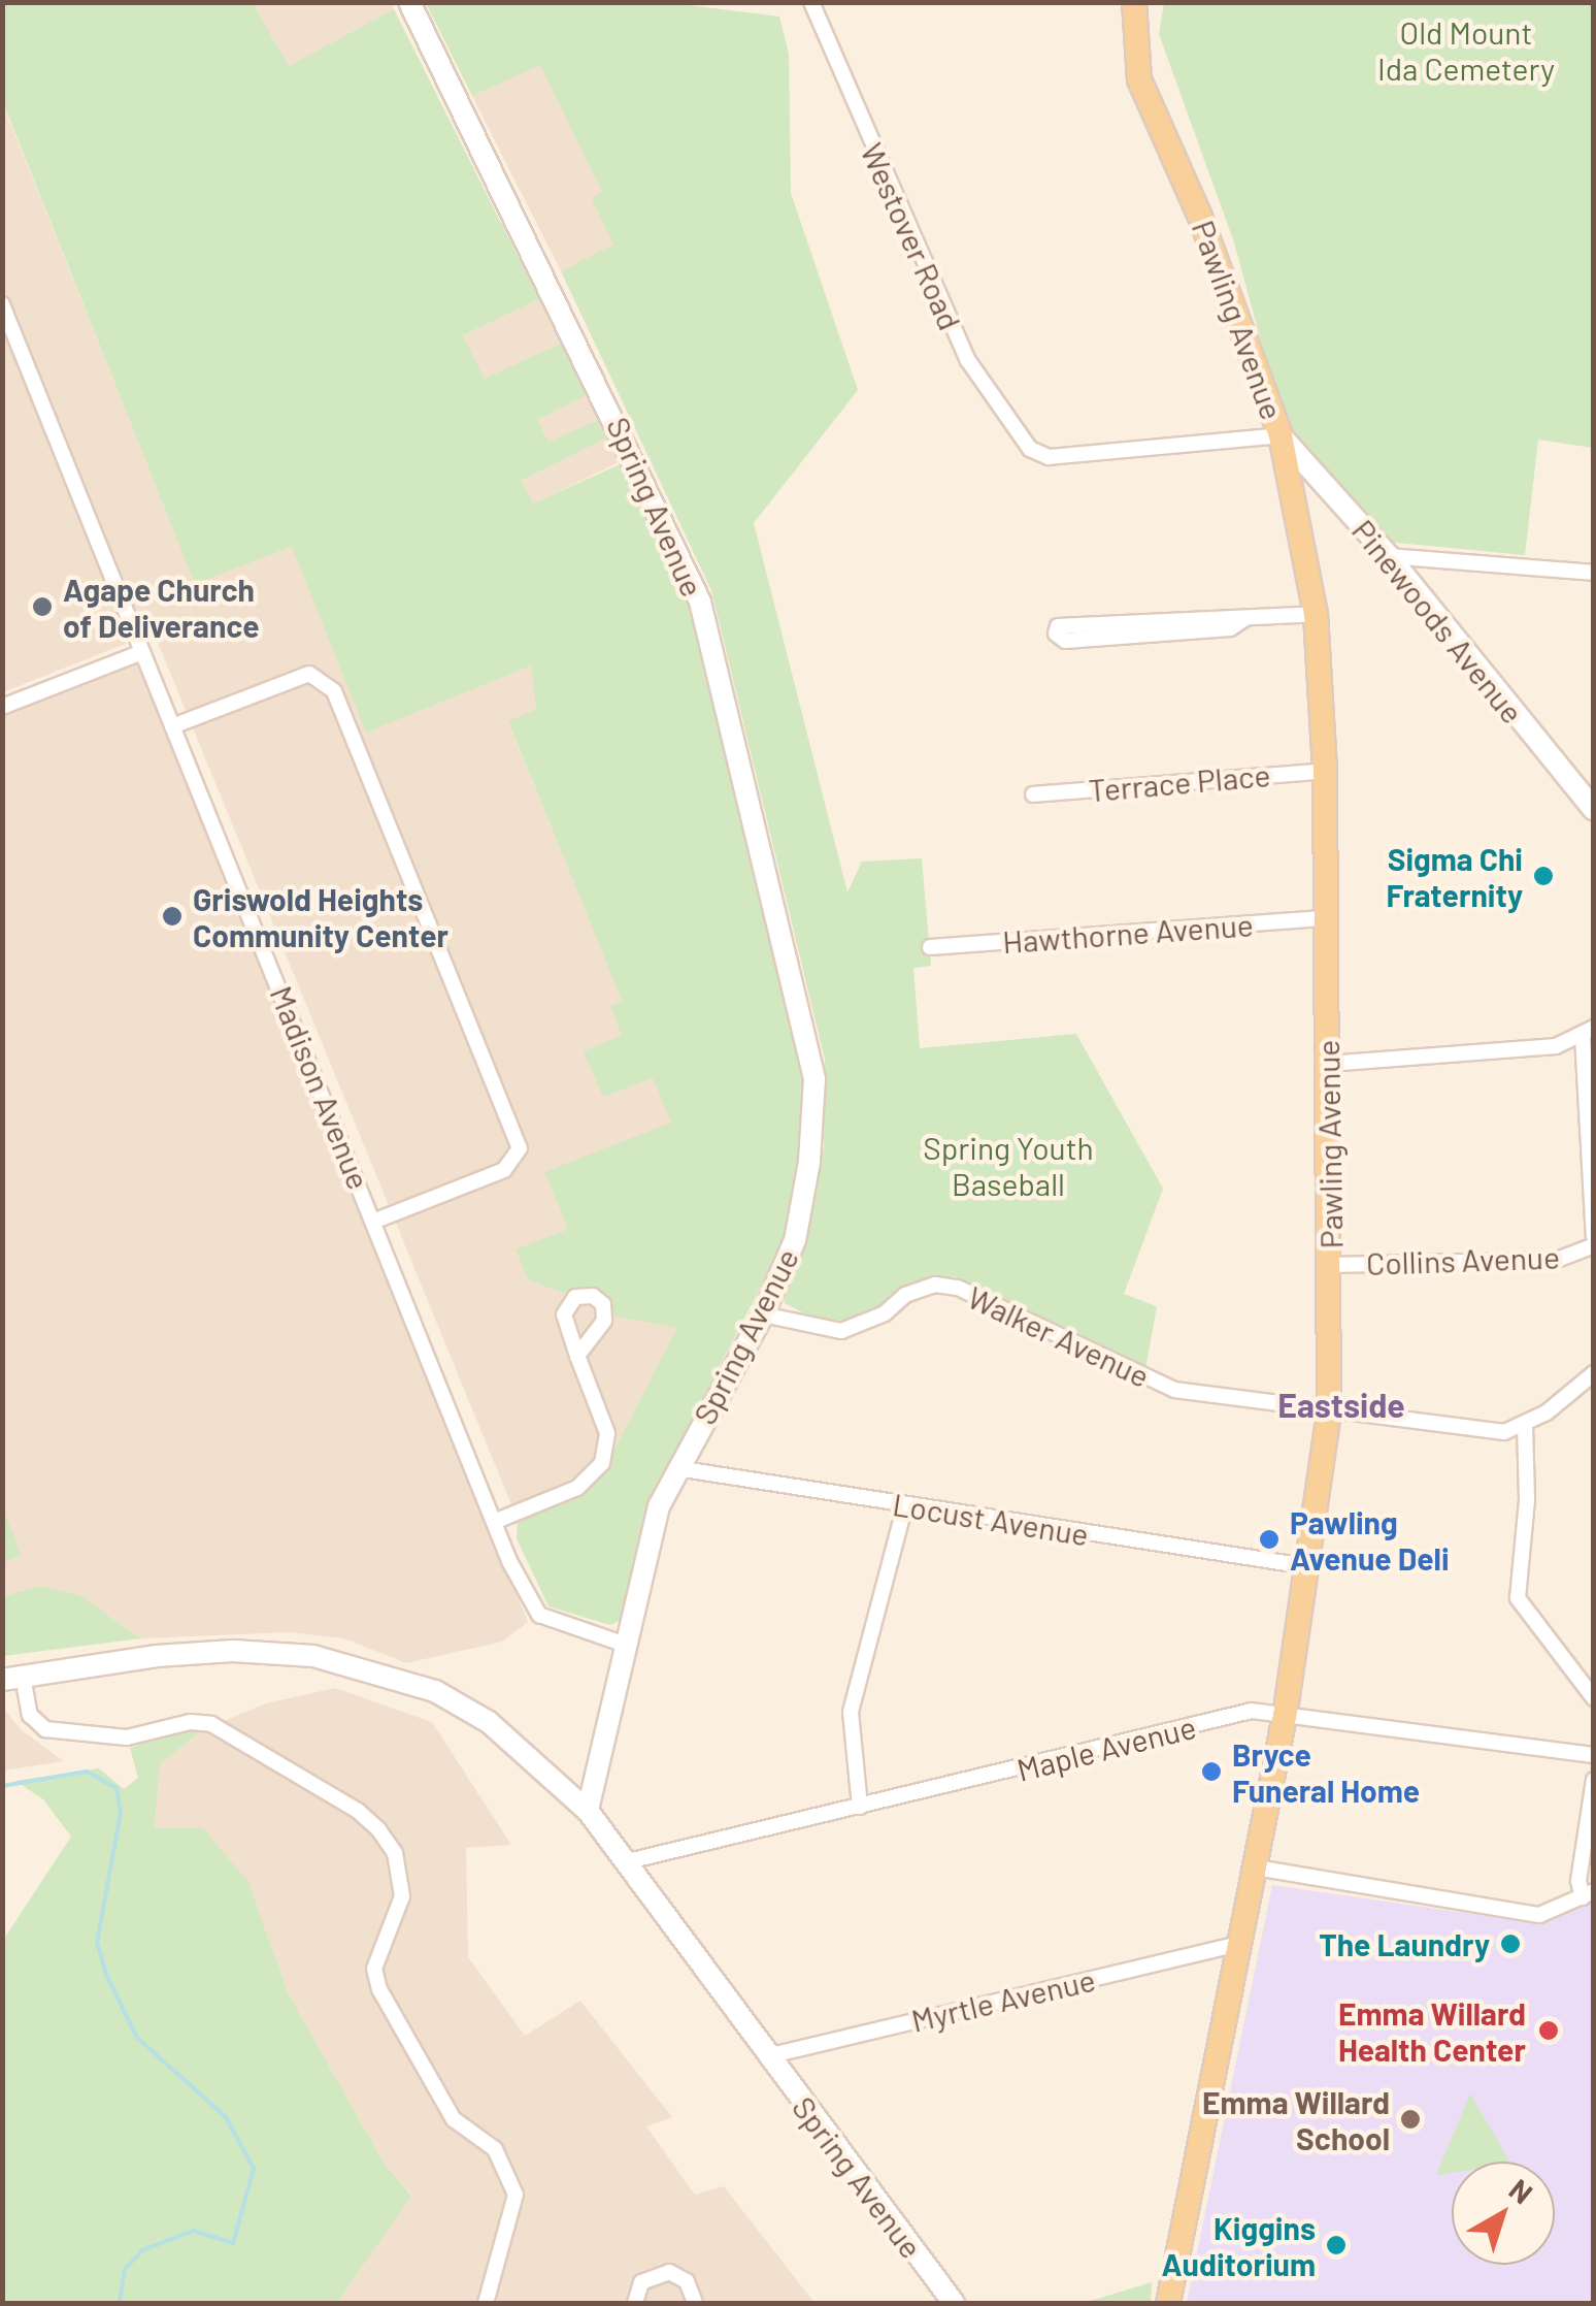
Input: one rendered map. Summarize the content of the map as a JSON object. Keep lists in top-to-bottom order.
{
  "streets": {
    "main road": ["Pawling Avenue"],
    "street": [
      "Westover Road",
      "Spring Avenue",
      "Pinewoods Avenue",
      "Terrace Place",
      "Hawthorne Avenue",
      "Madison Avenue",
      "Collins Avenue",
      "Walker Avenue",
      "Locust Avenue",
      "Maple Avenue",
      "Myrtle Avenue"
    ]
  },
  "crossings": [
    ["Westover Road", "Pawling Avenue"],
    ["Westover Road", "Pinewoods Avenue"],
    ["Pawling Avenue", "Pinewoods Avenue"],
    ["Pawling Avenue", "Terrace Place"],
    ["Pawling Avenue", "Hawthorne Avenue"],
    ["Pawling Avenue", "Collins Avenue"],
    ["Pawling Avenue", "Walker Avenue"],
    ["Pawling Avenue", "Locust Avenue"],
    ["Pawling Avenue", "Maple Avenue"],
    ["Pawling Avenue", "Myrtle Avenue"],
    ["Spring Avenue", "Madison Avenue"],
    ["Spring Avenue", "Walker Avenue"],
    ["Spring Avenue", "Locust Avenue"],
    ["Spring Avenue", "Maple Avenue"],
    ["Spring Avenue", "Myrtle Avenue"]
  ],
  "districts": ["Eastside"],
  "parks": ["Old Mount Ida Cemetery", "Spring Youth Baseball"],
  "places": [
    "Agape Church of Deliverance",
    "Sigma Chi Fraternity",
    "Griswold Heights Community Center",
    "Pawling Avenue Deli",
    "Bryce Funeral Home",
    "The Laundry",
    "Emma Willard Health Center",
    "Emma Willard School",
    "Kiggins Auditorium"
  ],
  "north": "top right"
}
